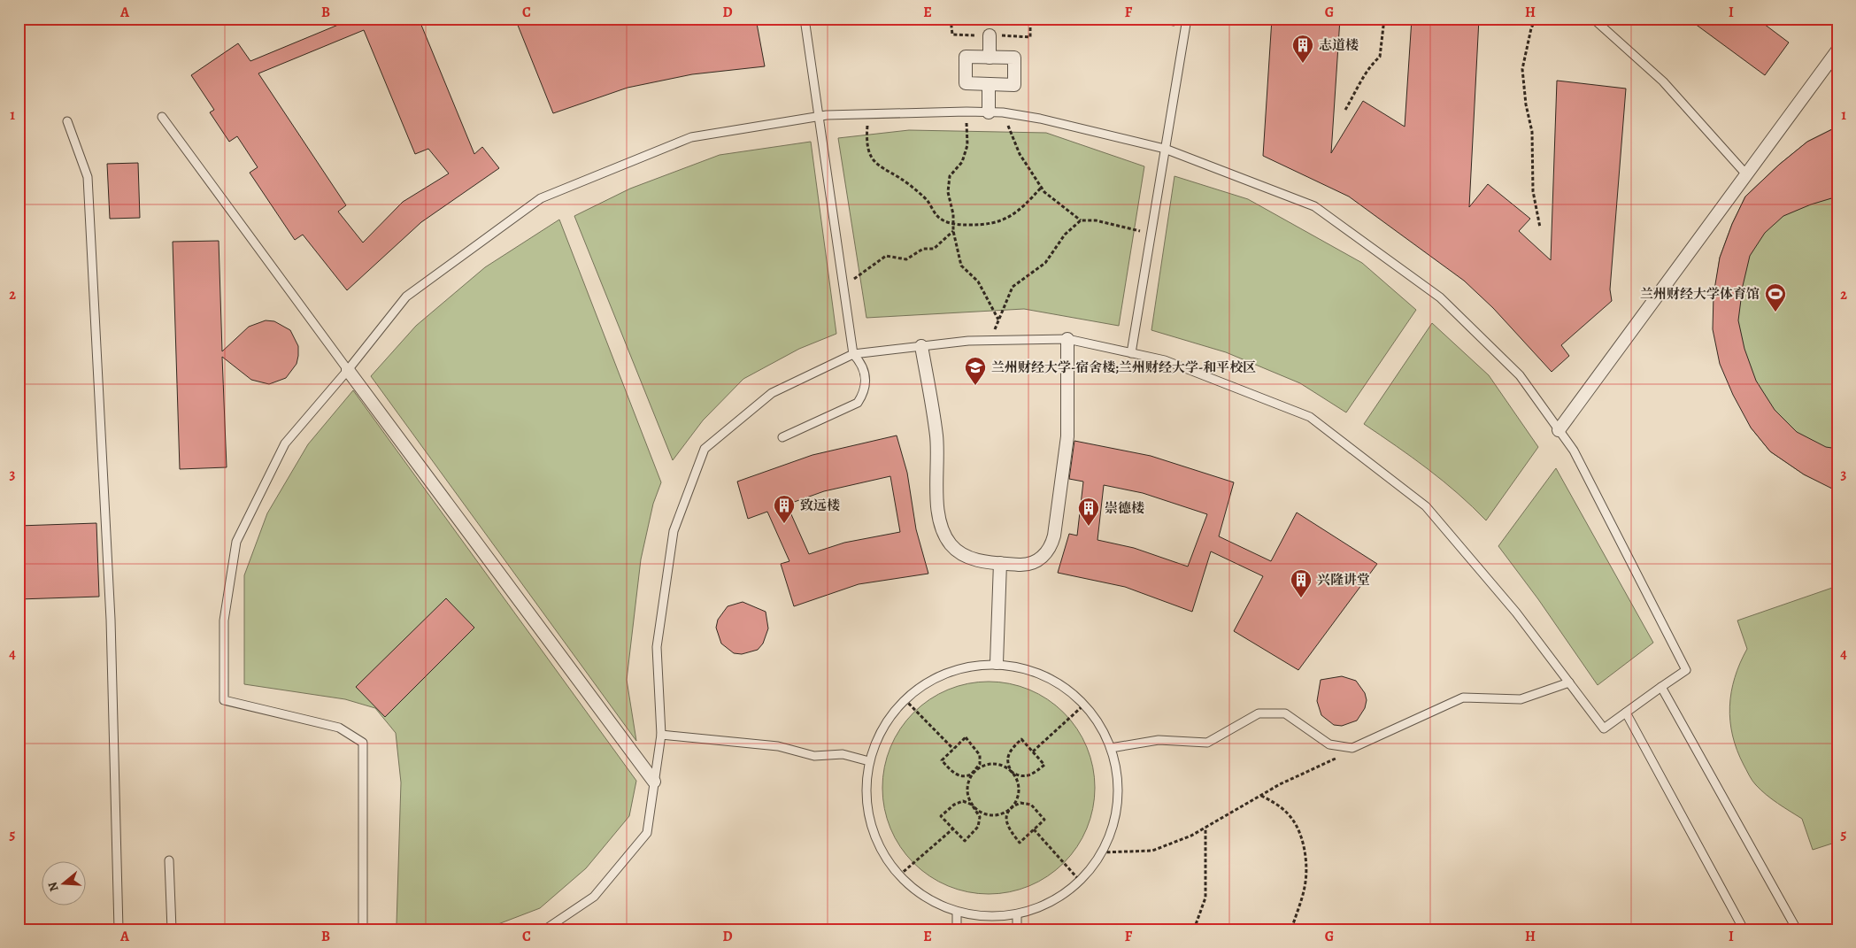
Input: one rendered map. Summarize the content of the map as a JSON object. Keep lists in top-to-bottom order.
{
  "places": {
    "building": [
      "志道楼",
      "致远楼",
      "崇德楼",
      "兴隆讲堂"
    ],
    "sports": ["兰州财经大学体育馆"],
    "school or university": ["兰州财经大学-宿舍楼;兰州财经大学-和平校区"]
  },
  "north": "left",
  "grid": {
    "columns": [
      "A",
      "B",
      "C",
      "D",
      "E",
      "F",
      "G",
      "H",
      "I"
    ],
    "rows": [
      "1",
      "2",
      "3",
      "4",
      "5"
    ]
  }
}
